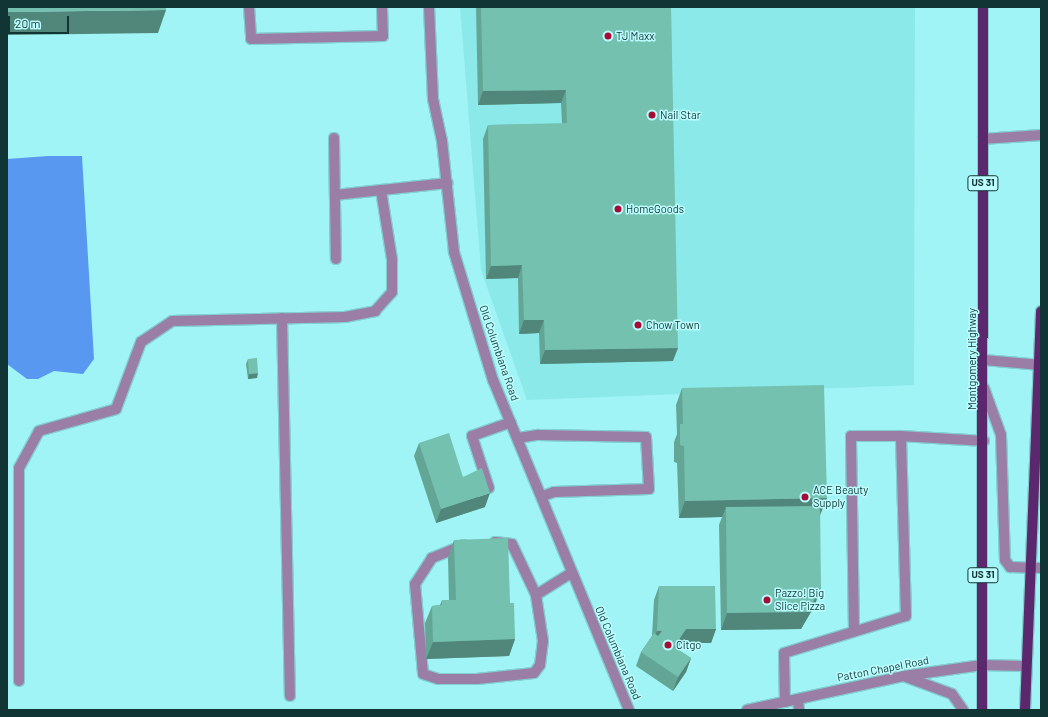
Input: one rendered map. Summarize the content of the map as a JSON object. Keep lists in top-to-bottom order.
{
  "streets": {
    "main road": ["US 31", "Montgomery Highway"],
    "street": ["Old Columbiana Road", "Patton Chapel Road"]
  },
  "crossings": [
    ["Montgomery Highway", "Patton Chapel Road"]
  ],
  "places": [
    "TJ Maxx",
    "Nail Star",
    "HomeGoods",
    "Chow Town",
    "ACE Beauty Supply",
    "Pazzo! Big Slice Pizza",
    "Citgo"
  ],
  "scale_bar": "20 m"
}
